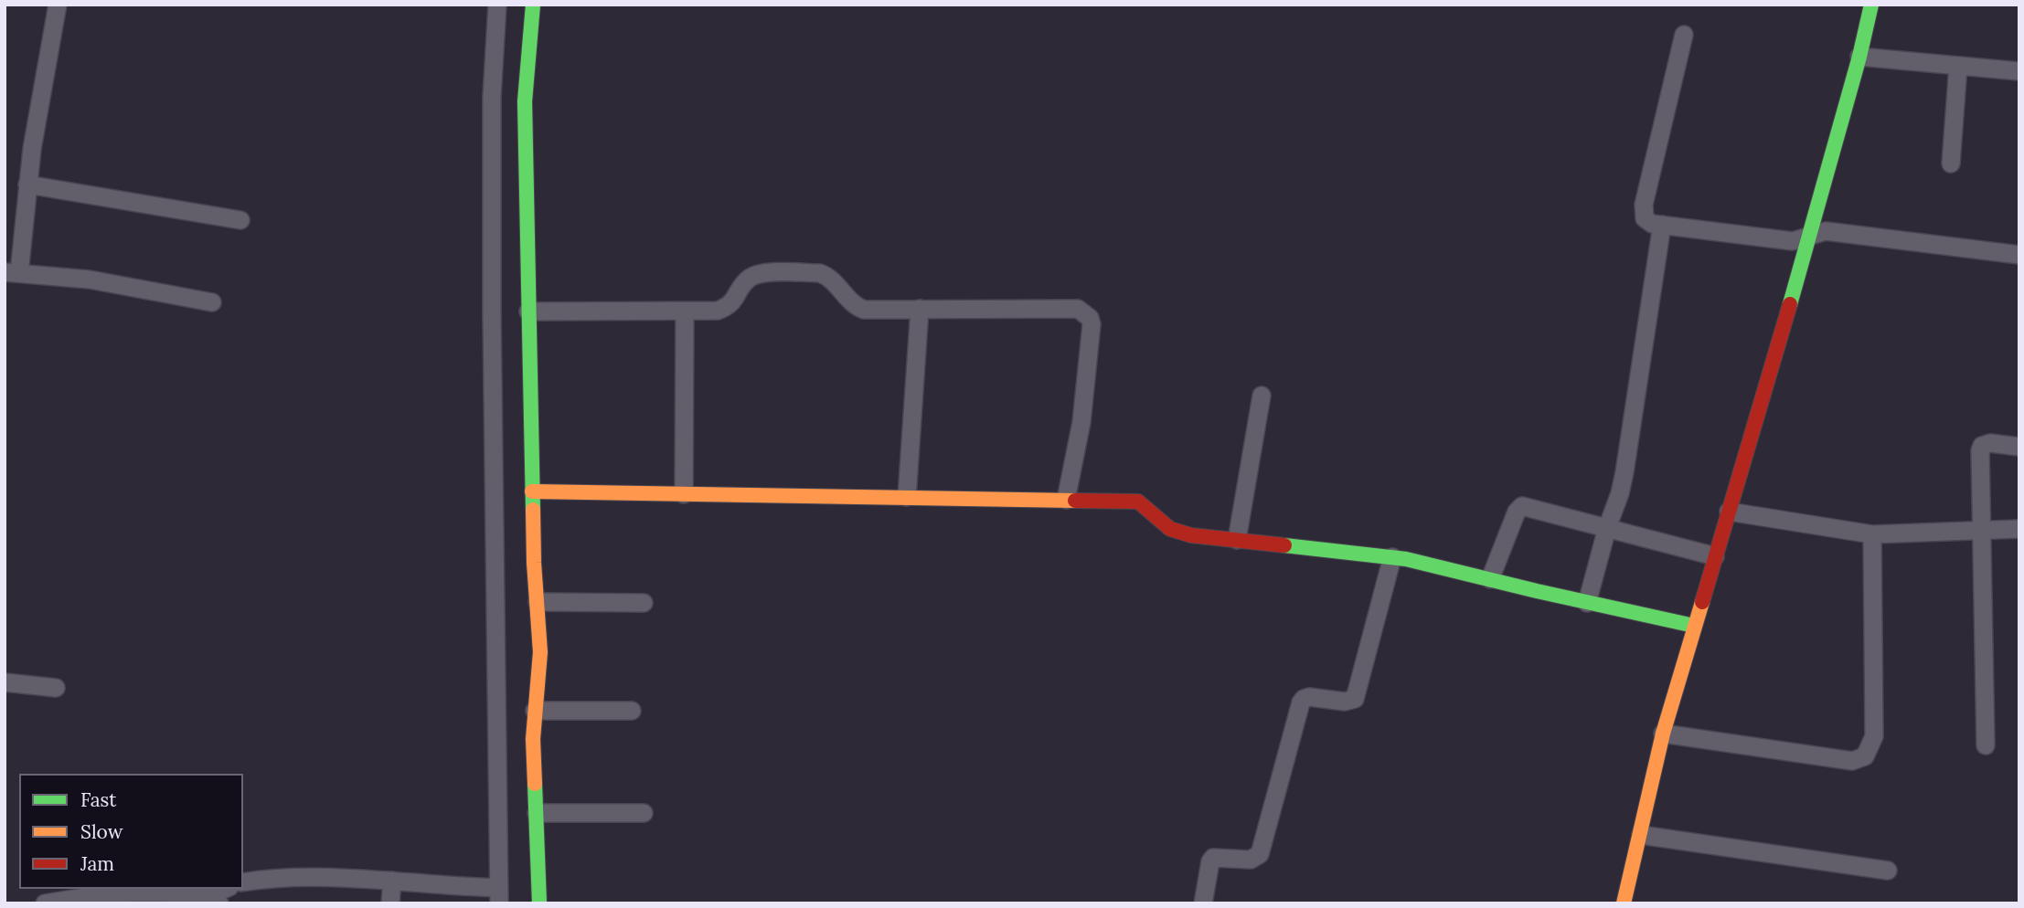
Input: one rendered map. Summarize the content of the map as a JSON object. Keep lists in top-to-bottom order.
{
  "legend": ["Fast", "Slow", "Jam"]
}
